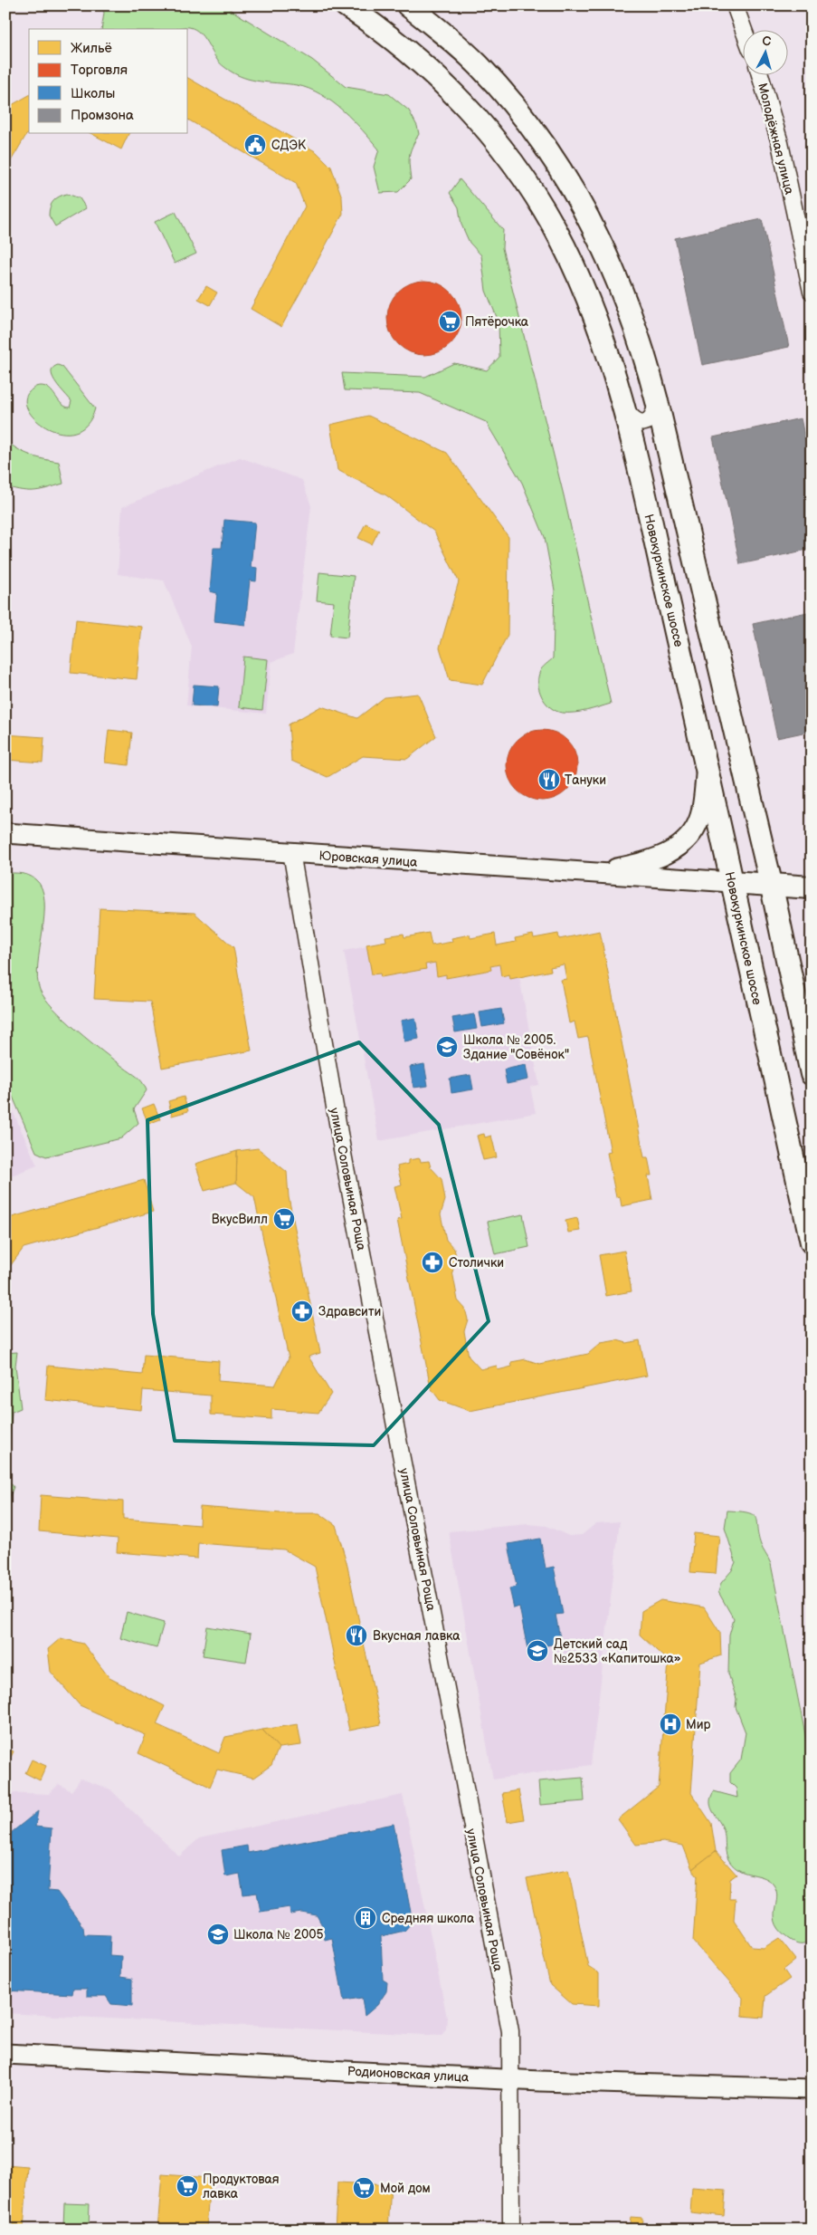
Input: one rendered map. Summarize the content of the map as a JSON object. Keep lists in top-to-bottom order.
{
  "streets": {
    "main road": ["Новокуркинское шоссе"],
    "street": [
      "Молодёжная улица",
      "Юровская улица",
      "улица Соловьиная Роща",
      "Родионовская улица"
    ]
  },
  "crossings": [
    ["Новокуркинское шоссе", "Юровская улица"],
    ["Юровская улица", "улица Соловьиная Роща"],
    ["улица Соловьиная Роща", "Родионовская улица"]
  ],
  "places": {
    "public building": ["СДЭК"],
    "supermarket": [
      "Пятёрочка",
      "ВкусВилл",
      "Продуктовая лавка",
      "Мой дом"
    ],
    "restaurant": ["Тануки", "Вкусная лавка"],
    "school or university": ["Школа № 2005. Здание \"Совёнок\"", "Детский сад №2533 «Капитошка»", "Школа № 2005"],
    "pharmacy": ["Столички", "Здравсити"],
    "hospital": ["Мир"],
    "building": ["Средняя школа"]
  },
  "legend": [
    "Жильё",
    "Торговля",
    "Школы",
    "Промзона"
  ],
  "north": "top"
}
